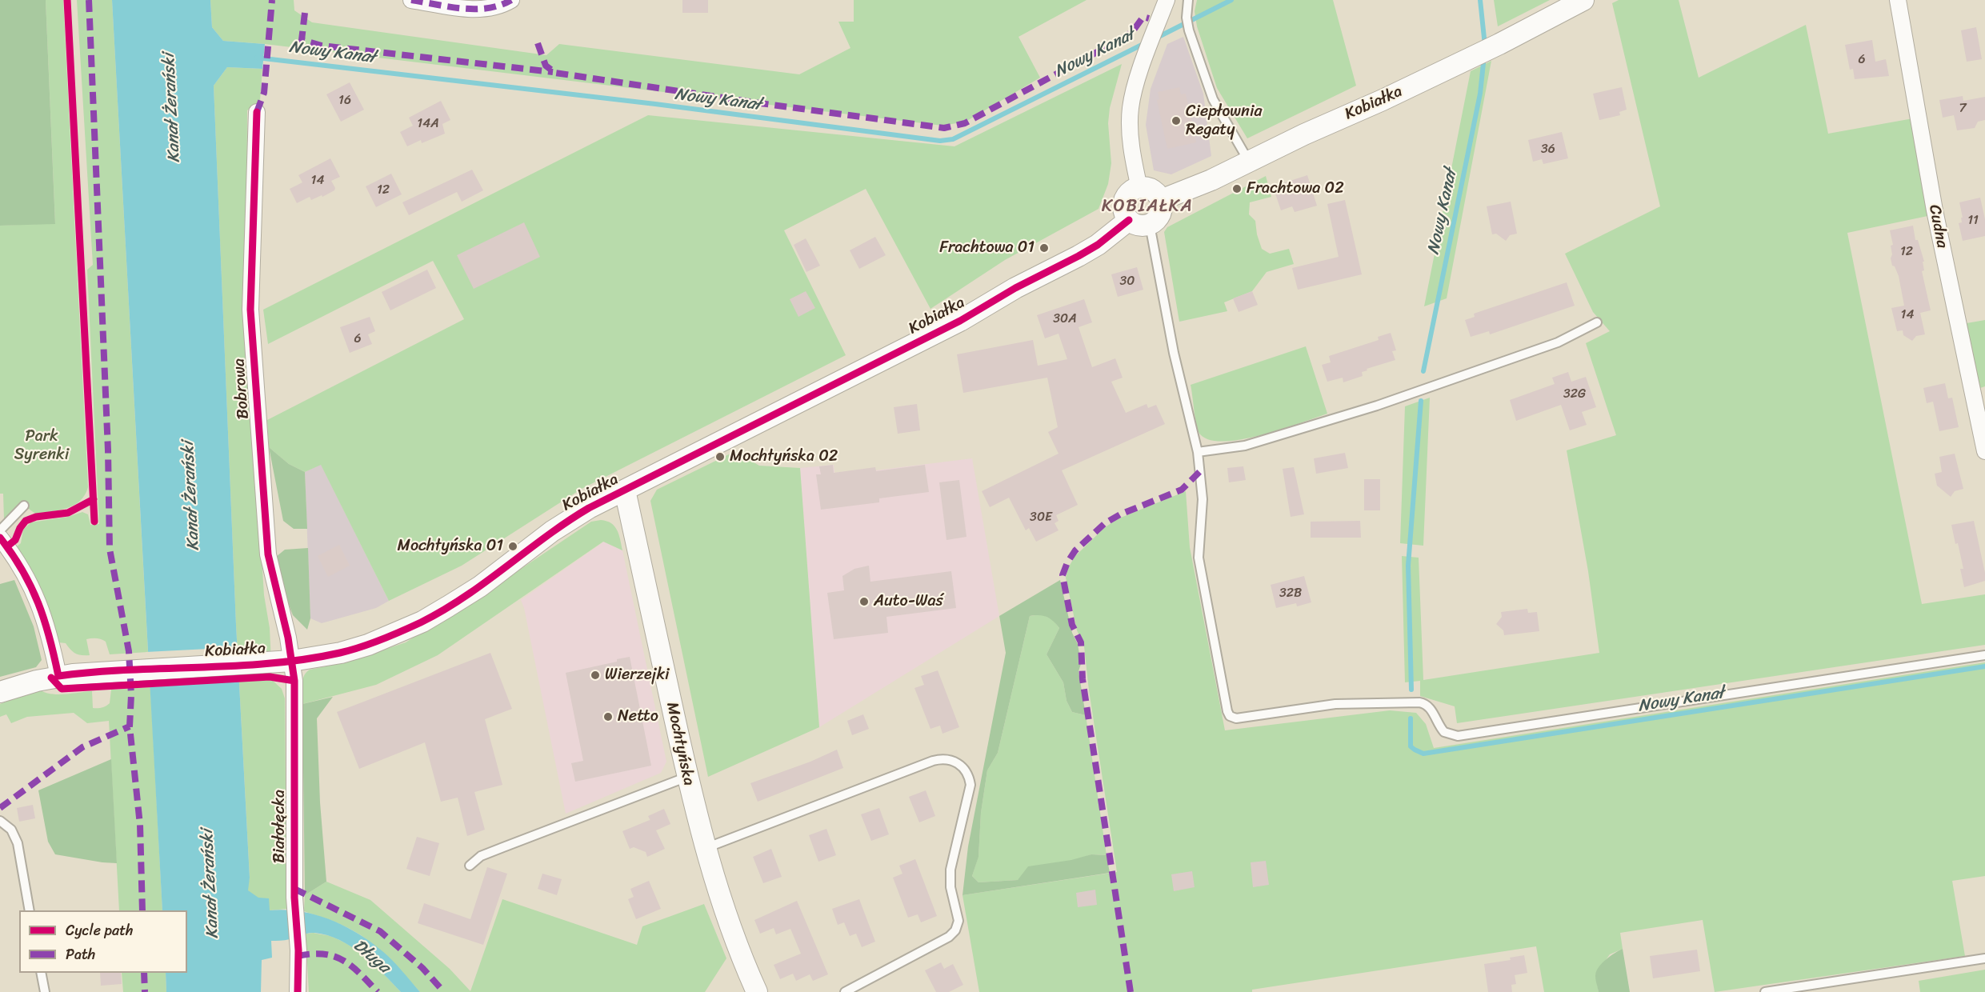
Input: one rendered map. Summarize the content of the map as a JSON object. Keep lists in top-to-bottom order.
{
  "streets": {
    "street": [
      "Kobiałka",
      "Cudna",
      "Bobrowa",
      "Mochtyńska",
      "Białołęcka"
    ]
  },
  "crossings": [
    ["Kobiałka", "Bobrowa"],
    ["Kobiałka", "Mochtyńska"],
    ["Kobiałka", "Białołęcka"],
    ["Bobrowa", "Białołęcka"]
  ],
  "districts": ["KOBIAŁKA"],
  "water": ["Nowy Kanał", "Kanał Żerański", "Długa"],
  "parks": ["Park Syrenki"],
  "places": [
    "Ciepłownia Regaty",
    "Frachtowa 02",
    "Frachtowa 01",
    "Mochtyńska 02",
    "Mochtyńska 01",
    "Auto-Waś",
    "Wierzejki",
    "Netto"
  ],
  "house_numbers": [
    "6",
    "16",
    "7",
    "14A",
    "36",
    "14",
    "12",
    "11",
    "12",
    "30",
    "14",
    "30A",
    "6",
    "32G",
    "30E",
    "32B"
  ],
  "legend": ["Cycle path", "Path"]
}
